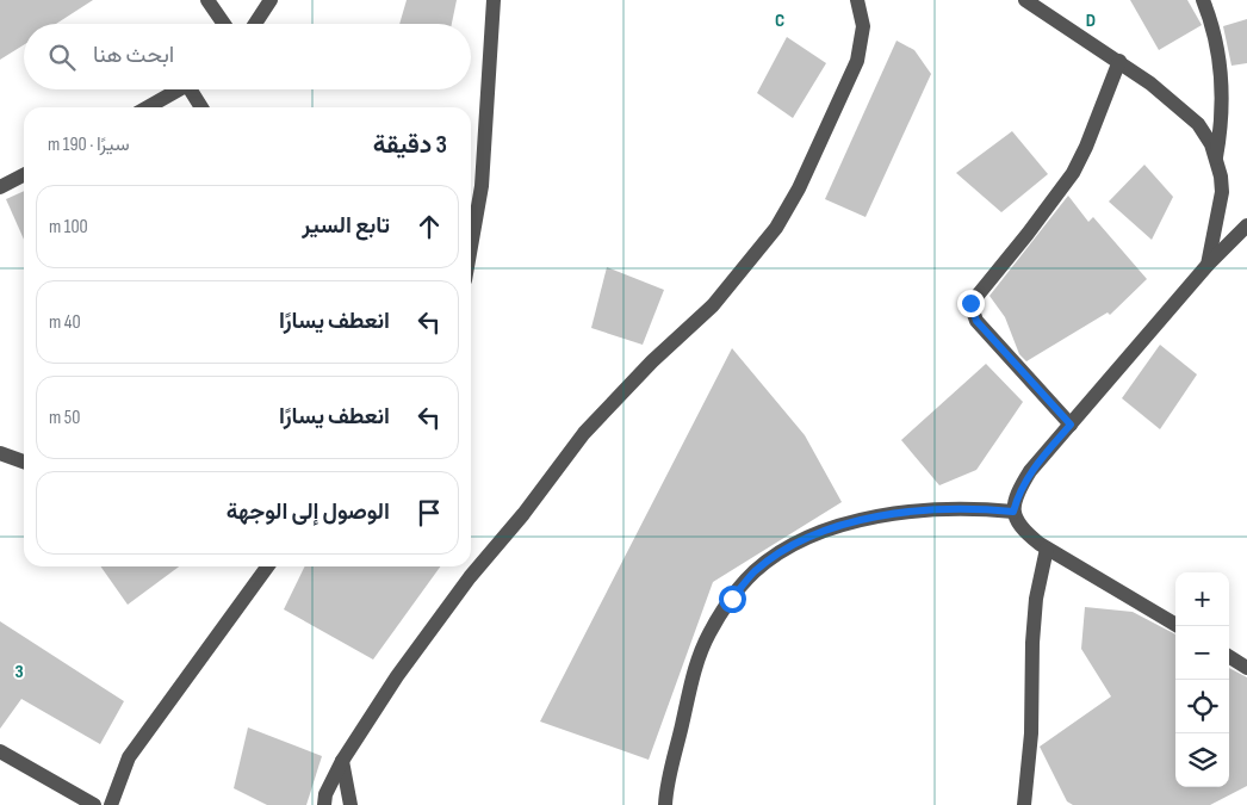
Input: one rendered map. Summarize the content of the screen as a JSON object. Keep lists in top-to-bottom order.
{
  "page": {
    "search": "ابحث هنا",
    "heading": ["3 دقيقة", "سيرًا · 190 m"],
    "list": [
      ["تابع السير", "100 m"],
      ["انعطف يسارًا", "40 m"],
      ["انعطف يسارًا", "50 m"],
      "الوصول إلى الوجهة"
    ],
    "map_buttons": ["+", "−"]
  },
  "grid": {
    "columns": ["C", "D"],
    "rows": ["3"]
  }
}
